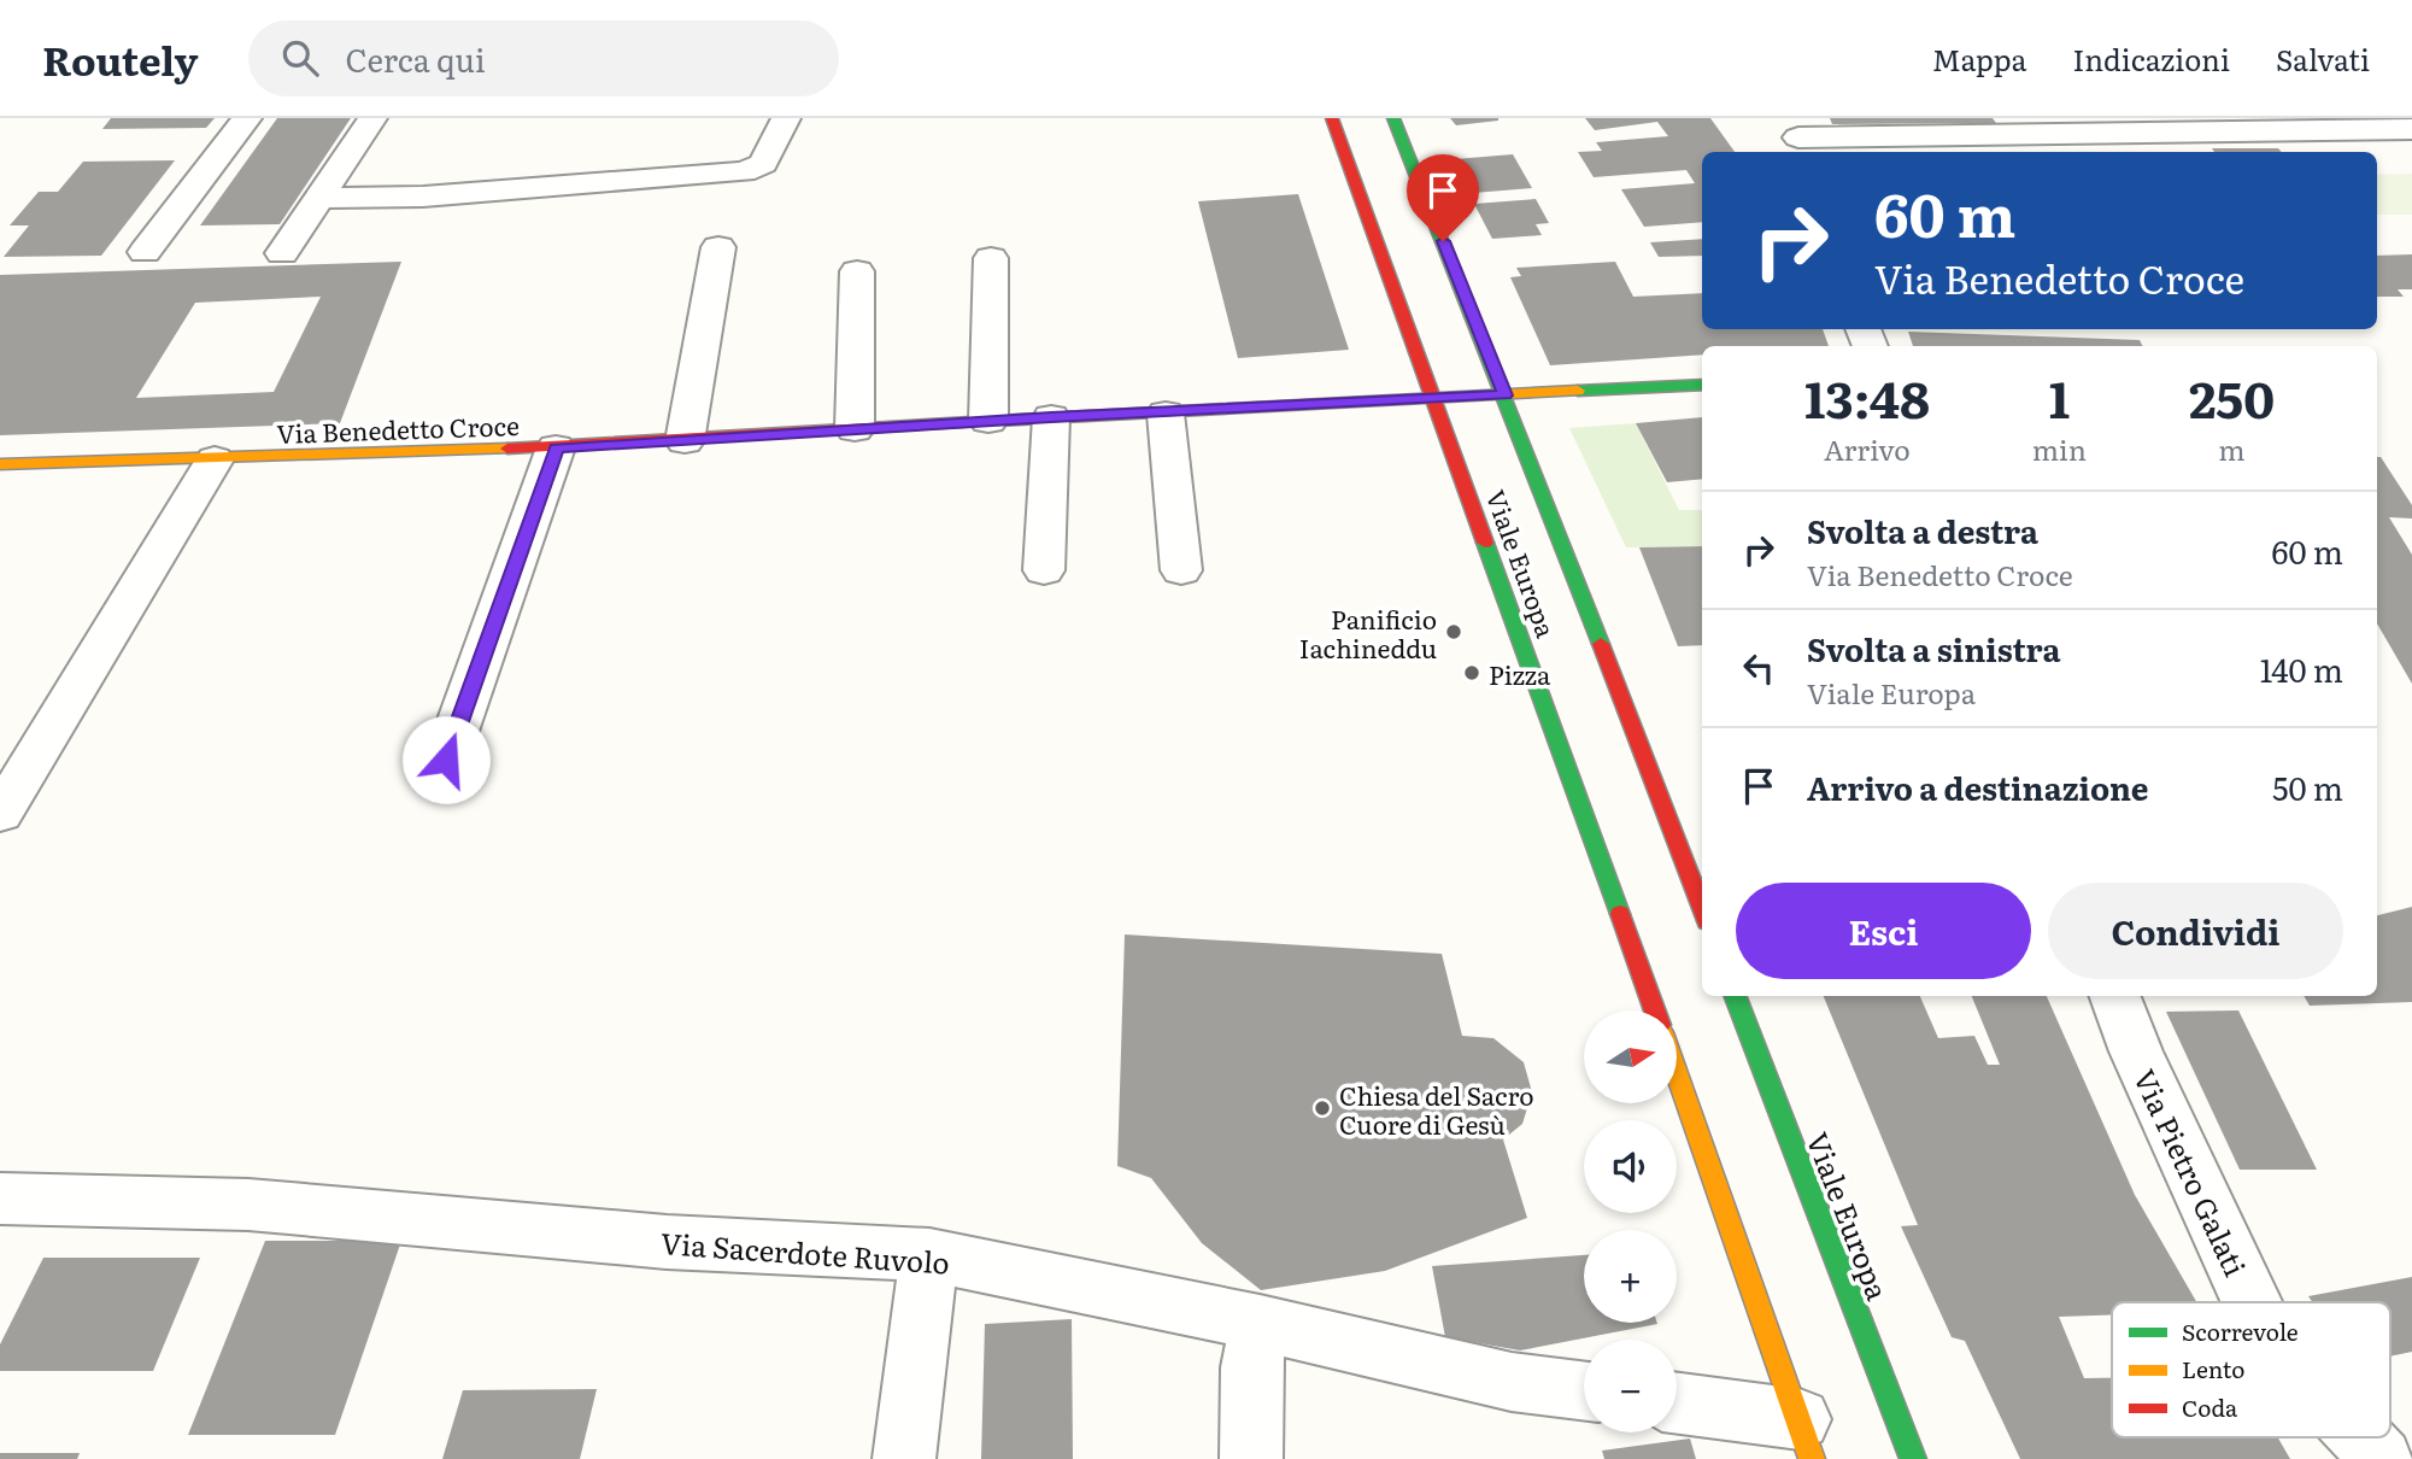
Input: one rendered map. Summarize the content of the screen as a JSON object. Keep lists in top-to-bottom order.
{
  "streets": {
    "street": [
      "Via Benedetto Croce",
      "Viale Europa",
      "Via Pietro Galati",
      "Via Sacerdote Ruvolo"
    ]
  },
  "crossings": [
    ["Via Benedetto Croce", "Viale Europa"]
  ],
  "places": ["Panificio Iachineddu", "Pizza", "Chiesa del Sacro Cuore di Gesù"],
  "legend": ["Scorrevole", "Lento", "Coda"],
  "north": "right",
  "page": {
    "header": "Routely",
    "search": "Cerca qui",
    "nav": ["Mappa", "Indicazioni", "Salvati"],
    "turn": ["60 m", "Via Benedetto Croce"],
    "eta": [
      "13:48",
      "Arrivo",
      "1",
      "min",
      "250",
      "m"
    ],
    "list": [
      {
        "name": "Svolta a destra",
        "note": "Via Benedetto Croce",
        "value": "60 m"
      },
      {
        "name": "Svolta a sinistra",
        "note": "Viale Europa",
        "value": "140 m"
      },
      {
        "name": "Arrivo a destinazione",
        "value": "50 m"
      }
    ],
    "buttons": ["Esci", "Condividi"],
    "map_buttons": ["+", "−"]
  }
}
